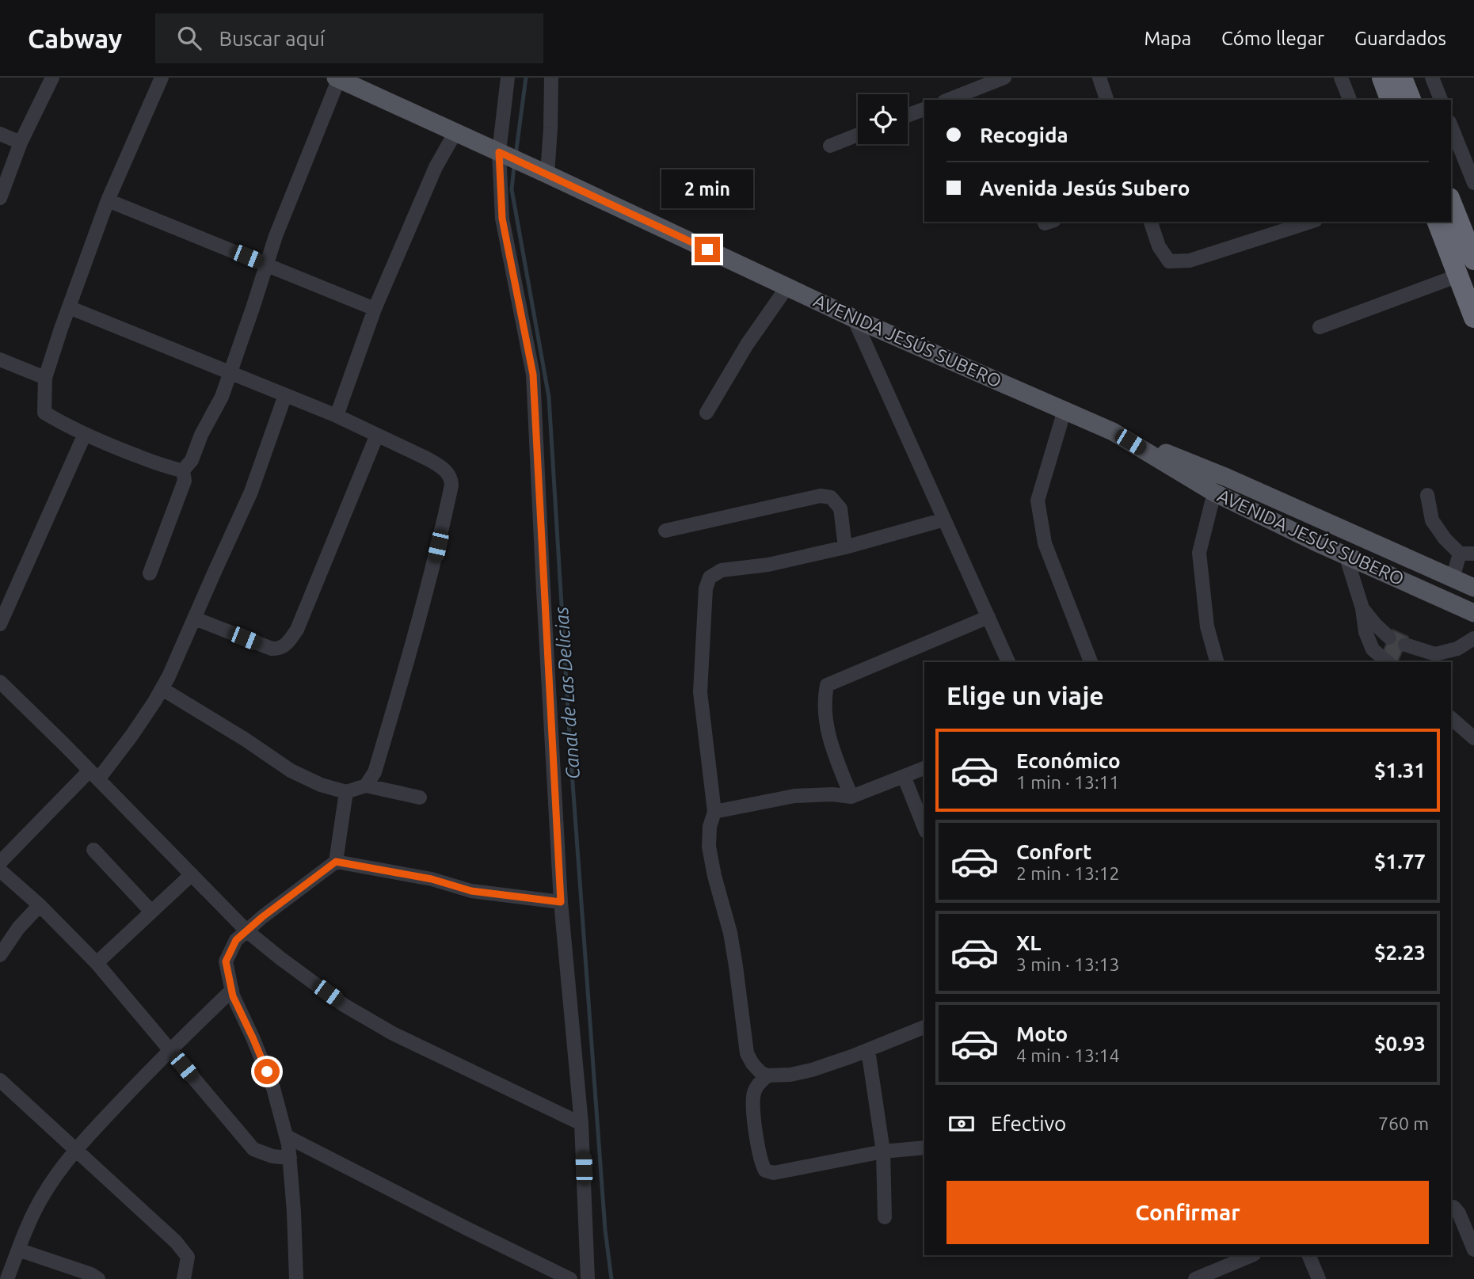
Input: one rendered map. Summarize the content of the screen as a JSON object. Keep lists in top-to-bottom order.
{
  "streets": {
    "main road": ["AVENIDA JESÚS SUBERO"]
  },
  "water": ["Canal de Las Delicias"],
  "page": {
    "header": "Cabway",
    "search": "Buscar aquí",
    "nav": ["Mapa", "Cómo llegar", "Guardados"],
    "banner": ["Recogida", "Avenida Jesús Subero"],
    "bubble": "2 min",
    "heading": "Elige un viaje",
    "list": [
      {
        "name": "Económico",
        "note": "1 min · 13:11",
        "value": "$1.31"
      },
      {
        "name": "Confort",
        "note": "2 min · 13:12",
        "value": "$1.77"
      },
      {
        "name": "XL",
        "note": "3 min · 13:13",
        "value": "$2.23"
      },
      {
        "name": "Moto",
        "note": "4 min · 13:14",
        "value": "$0.93"
      }
    ],
    "pay": ["Efectivo", "760 m"],
    "buttons": "Confirmar"
  }
}
